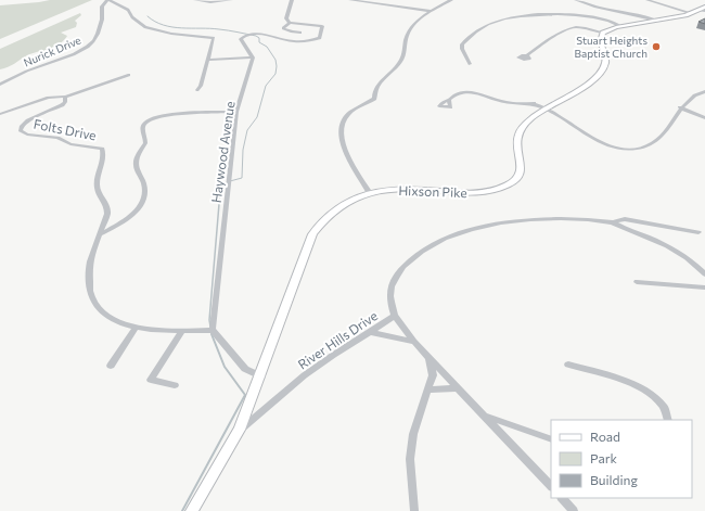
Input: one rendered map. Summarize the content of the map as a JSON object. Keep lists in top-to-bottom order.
{
  "streets": {
    "main road": ["Hixson Pike"],
    "street": [
      "Nurick Drive",
      "Folts Drive",
      "Haywood Avenue",
      "River Hills Drive"
    ]
  },
  "crossings": [
    ["Folts Drive", "Haywood Avenue"],
    ["Hixson Pike", "River Hills Drive"]
  ],
  "places": ["Stuart Heights Baptist Church"],
  "legend": ["Road", "Park", "Building"]
}
